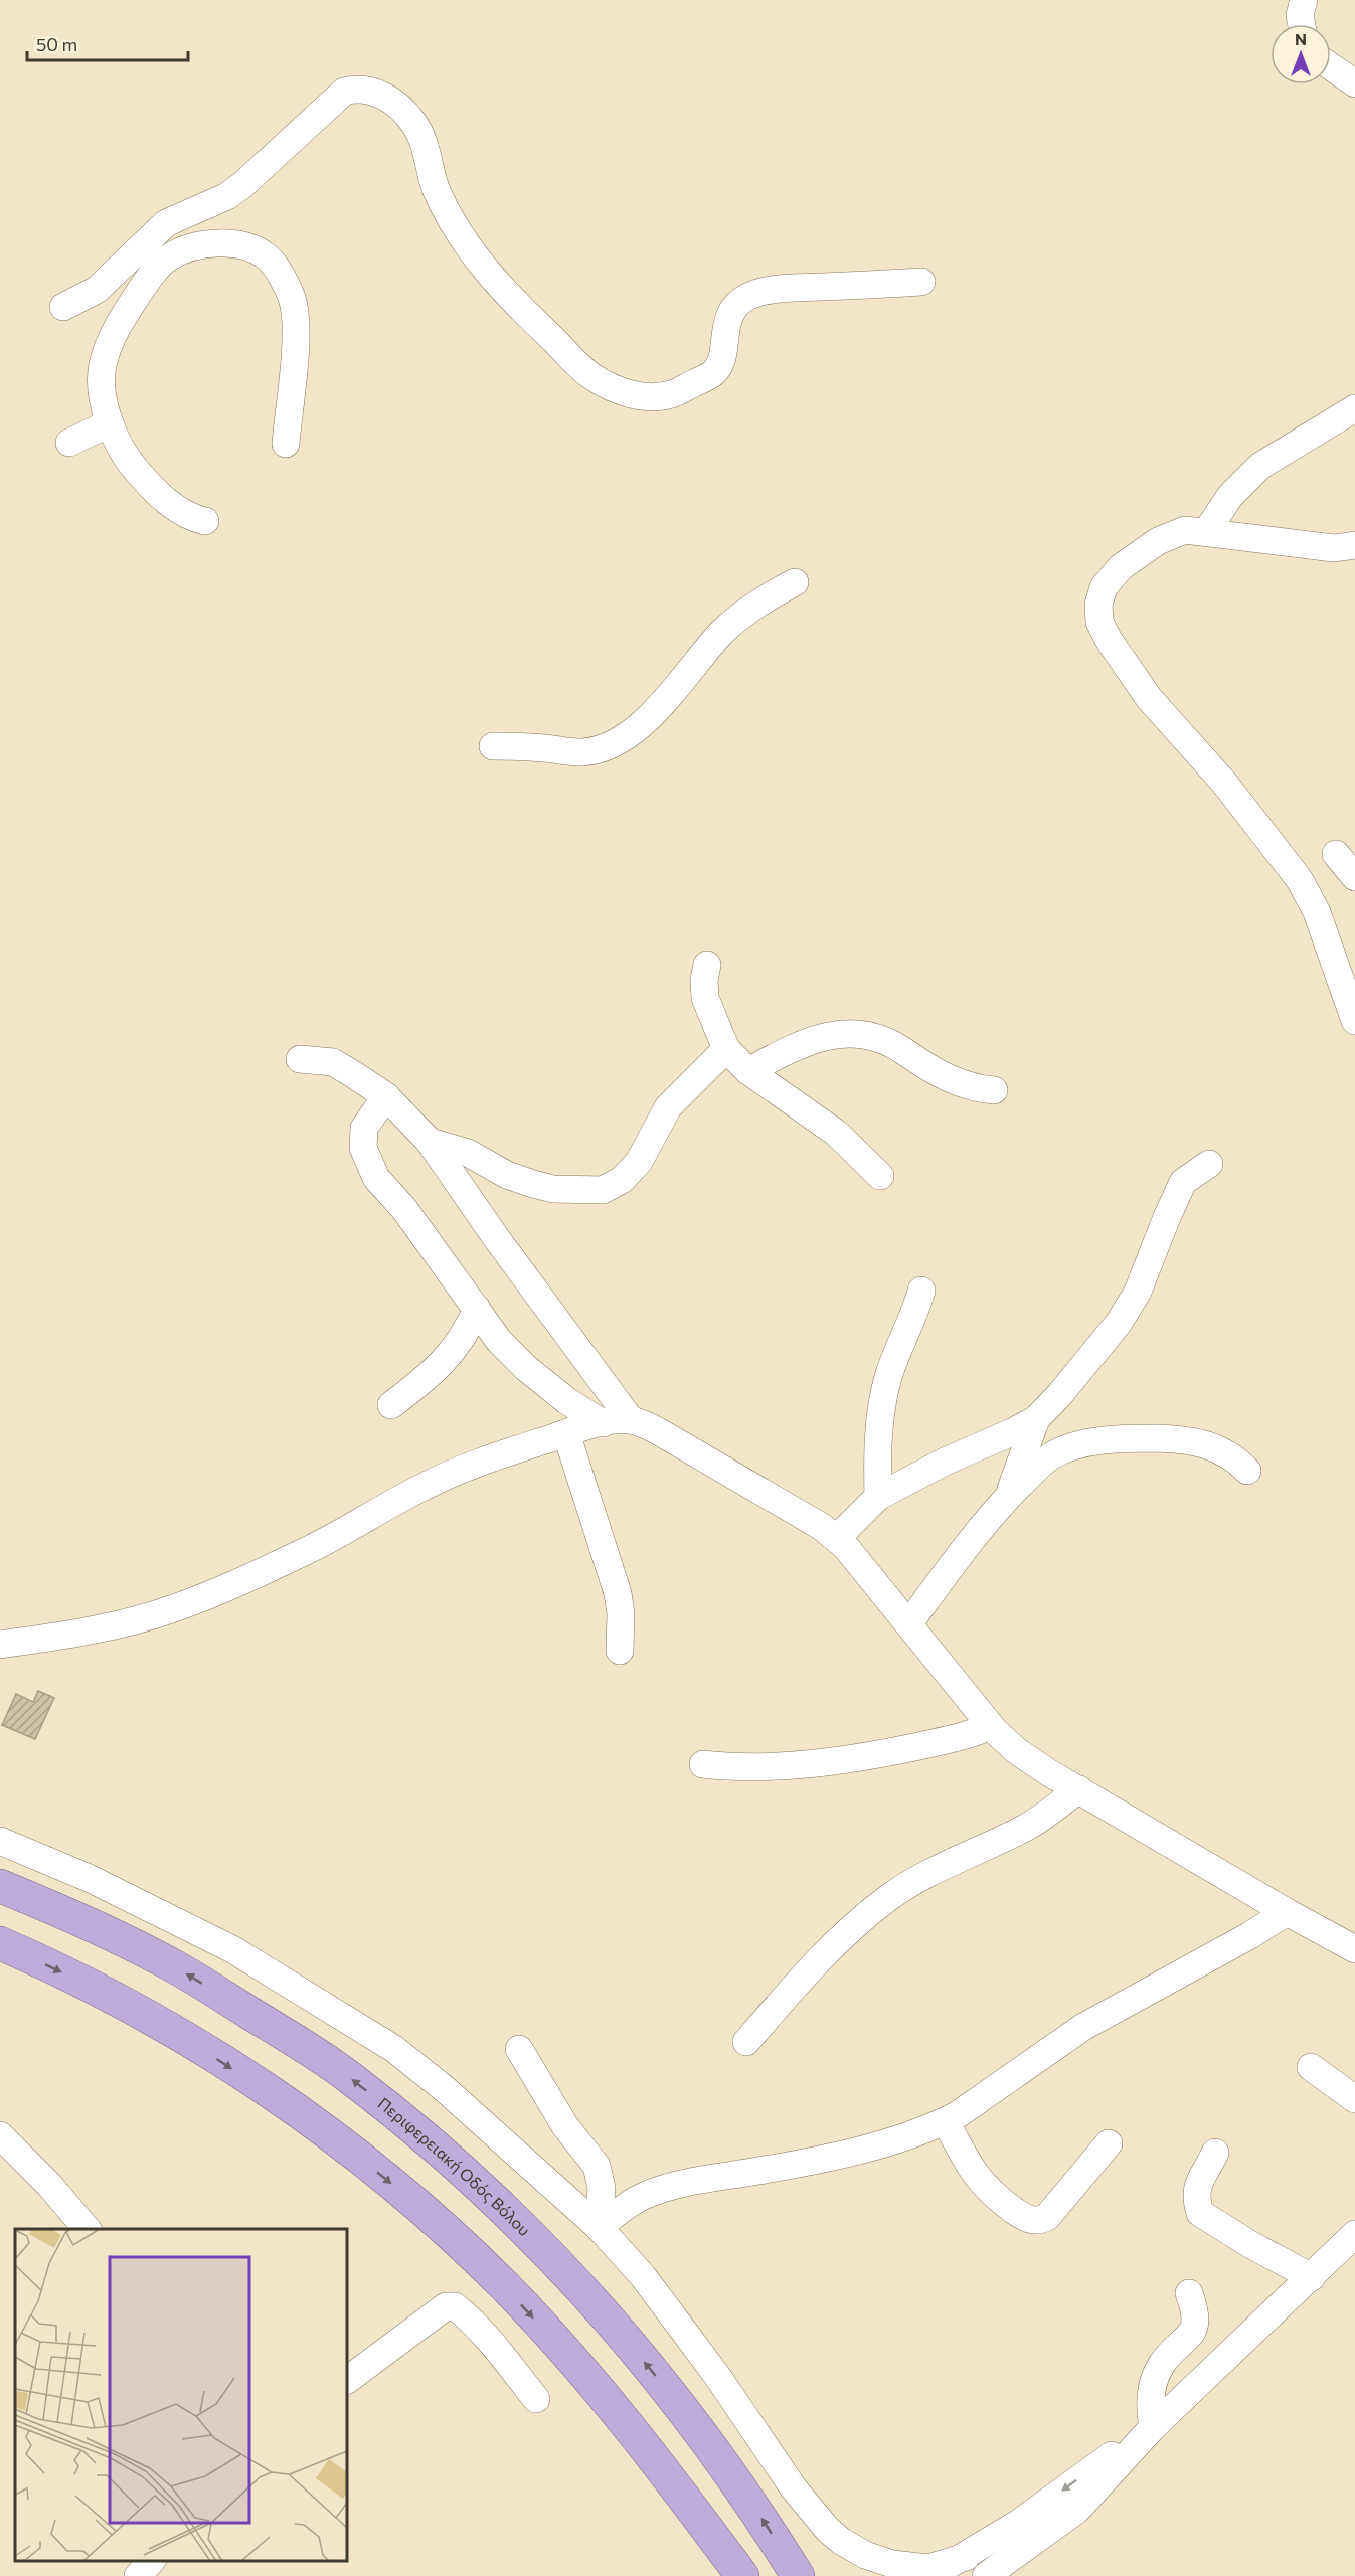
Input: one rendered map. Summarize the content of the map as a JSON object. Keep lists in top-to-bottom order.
{
  "streets": {
    "main road": ["Περιφερειακή Οδός Βόλου"]
  },
  "scale_bar": "50 m",
  "north": "top"
}
